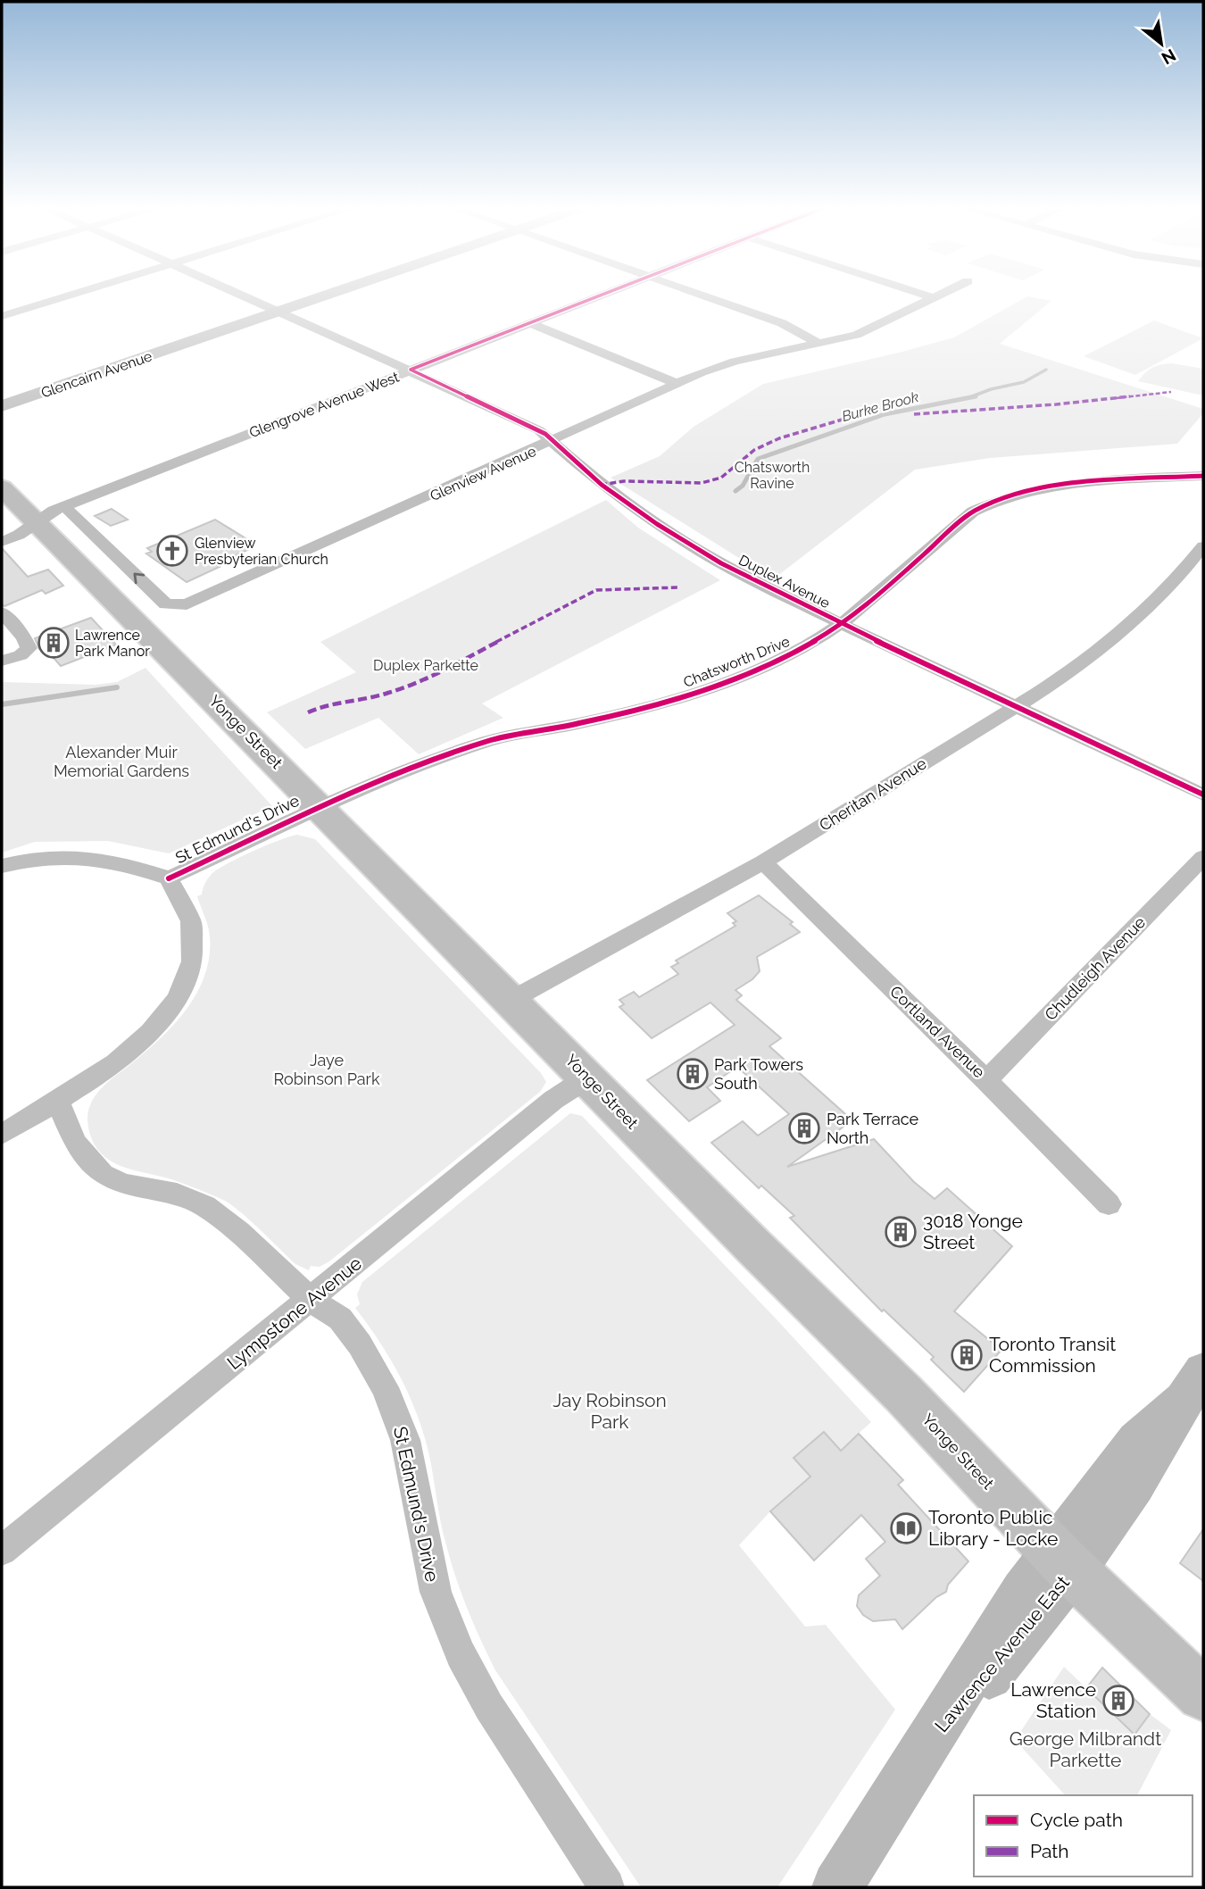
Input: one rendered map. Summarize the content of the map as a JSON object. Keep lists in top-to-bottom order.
{
  "streets": {
    "main road": ["Yonge Street"],
    "street": [
      "Glencairn Avenue",
      "Glengrove Avenue West",
      "Glenview Avenue",
      "Duplex Avenue",
      "Chatsworth Drive",
      "Cheritan Avenue",
      "St Edmund's Drive",
      "Chudleigh Avenue",
      "Cortland Avenue",
      "Lympstone Avenue",
      "Lawrence Avenue East"
    ]
  },
  "crossings": [
    ["Glencairn Avenue", "Duplex Avenue"],
    ["Glengrove Avenue West", "Glenview Avenue"],
    ["Glengrove Avenue West", "Duplex Avenue"],
    ["Glengrove Avenue West", "Yonge Street"],
    ["Glenview Avenue", "Duplex Avenue"],
    ["Duplex Avenue", "Chatsworth Drive"],
    ["Duplex Avenue", "Cheritan Avenue"],
    ["Chatsworth Drive", "Yonge Street"],
    ["Chatsworth Drive", "St Edmund's Drive"],
    ["Yonge Street", "Cheritan Avenue"],
    ["Yonge Street", "St Edmund's Drive"],
    ["Yonge Street", "Lympstone Avenue"],
    ["Yonge Street", "Lawrence Avenue East"],
    ["Cheritan Avenue", "Cortland Avenue"],
    ["St Edmund's Drive", "Lympstone Avenue"],
    ["Chudleigh Avenue", "Cortland Avenue"]
  ],
  "one_way": ["Glenview Avenue"],
  "water": ["Burke Brook"],
  "parks": [
    "Chatsworth Ravine",
    "Duplex Parkette",
    "Alexander Muir Memorial Gardens",
    "Jaye Robinson Park",
    "Jay Robinson Park",
    "George Milbrandt Parkette"
  ],
  "places": {
    "church": ["Glenview Presbyterian Church"],
    "building": [
      "Lawrence Park Manor",
      "Park Towers South",
      "Park Terrace North",
      "3018 Yonge Street",
      "Toronto Transit Commission",
      "Lawrence Station"
    ],
    "library": ["Toronto Public Library - Locke"]
  },
  "legend": ["Cycle path", "Path"],
  "north": "bottom right"
}
